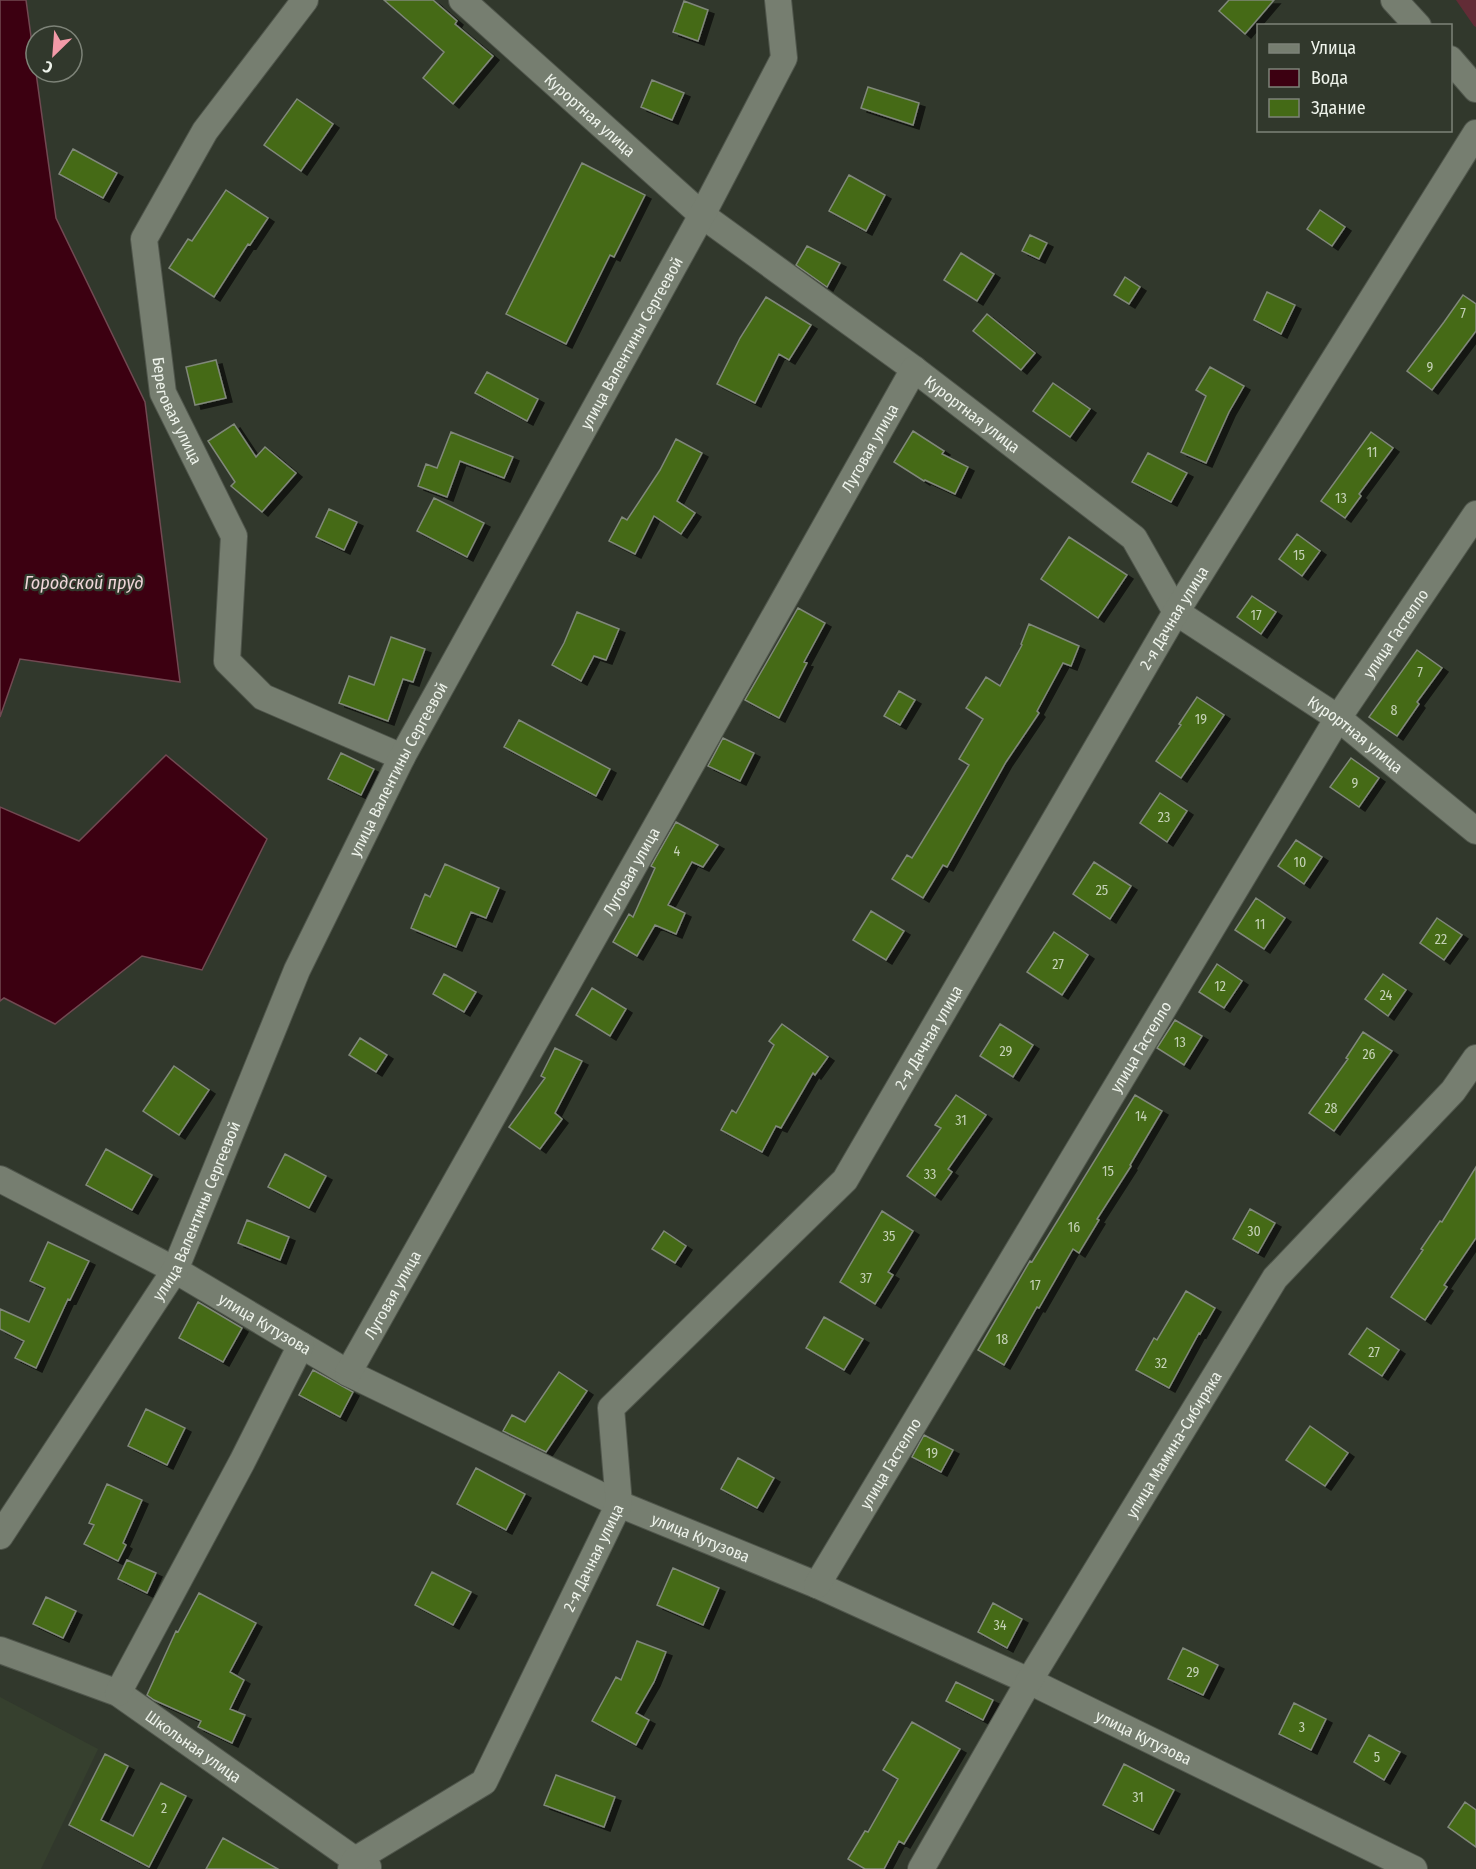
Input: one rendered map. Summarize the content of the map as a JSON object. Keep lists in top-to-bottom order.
{
  "streets": {
    "street": [
      "Курортная улица",
      "улица Валентины Сергеевой",
      "Береговая улица",
      "Луговая улица",
      "2-я Дачная улица",
      "улица Гастелло",
      "улица Кутузова",
      "улица Мамина-Сибиряка",
      "Школьная улица"
    ]
  },
  "crossings": [
    ["Курортная улица", "улица Валентины Сергеевой"],
    ["Курортная улица", "Луговая улица"],
    ["Курортная улица", "2-я Дачная улица"],
    ["Курортная улица", "улица Гастелло"],
    ["улица Валентины Сергеевой", "Береговая улица"],
    ["улица Валентины Сергеевой", "улица Кутузова"],
    ["Луговая улица", "улица Кутузова"],
    ["2-я Дачная улица", "улица Кутузова"],
    ["2-я Дачная улица", "Школьная улица"],
    ["улица Гастелло", "улица Кутузова"],
    ["улица Кутузова", "улица Мамина-Сибиряка"]
  ],
  "water": ["Городской пруд"],
  "house_numbers": [
    "7",
    "9",
    "11",
    "13",
    "15",
    "17",
    "7",
    "8",
    "19",
    "9",
    "23",
    "4",
    "10",
    "25",
    "11",
    "22",
    "27",
    "12",
    "24",
    "13",
    "29",
    "26",
    "28",
    "14",
    "31",
    "15",
    "33",
    "16",
    "30",
    "35",
    "37",
    "17",
    "18",
    "27",
    "32",
    "19",
    "34",
    "29",
    "3",
    "5",
    "31",
    "2"
  ],
  "legend": ["Улица", "Вода", "Здание"],
  "north": "bottom left"
}
